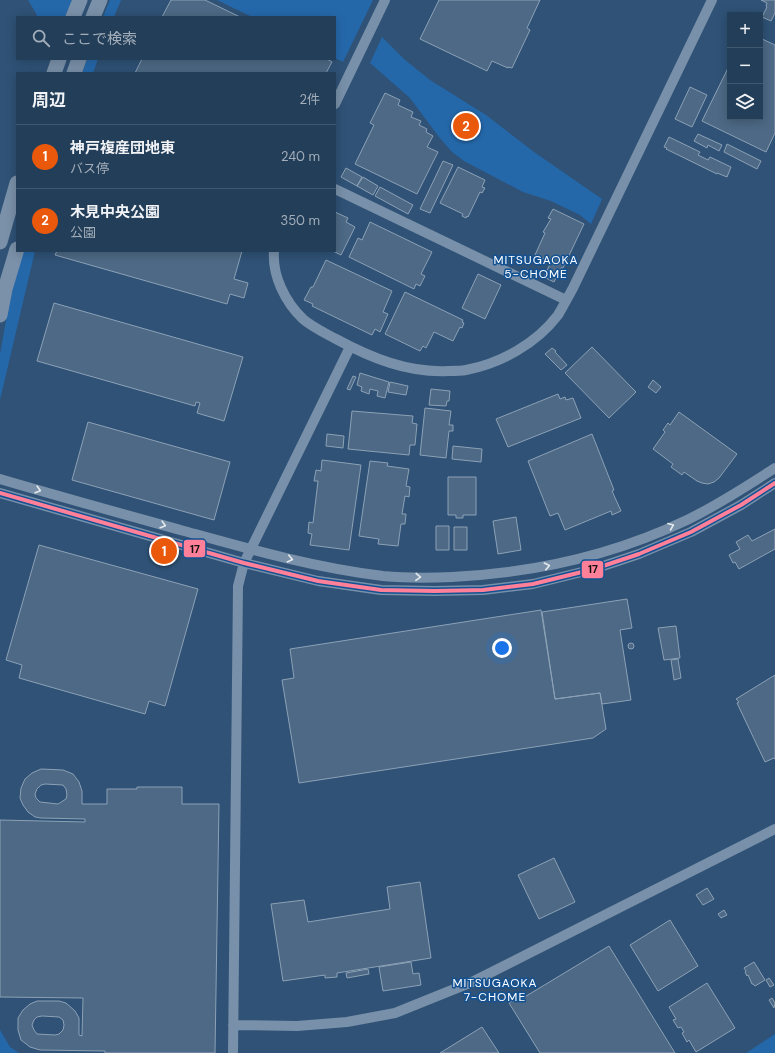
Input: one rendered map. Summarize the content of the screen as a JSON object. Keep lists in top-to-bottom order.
{
  "districts": ["MITSUGAOKA 5-CHOME", "MITSUGAOKA 7-CHOME"],
  "lines": ["transit line 17"],
  "page": {
    "map_buttons": ["+", "−"],
    "search": "ここで検索",
    "heading": ["周辺", "2件"],
    "pins": ["2", "1"],
    "list": [
      {
        "mark": "1",
        "name": "神戸複産団地東",
        "note": "バス停",
        "value": "240 m"
      },
      {
        "mark": "2",
        "name": "木見中央公園",
        "note": "公園",
        "value": "350 m"
      }
    ]
  }
}
